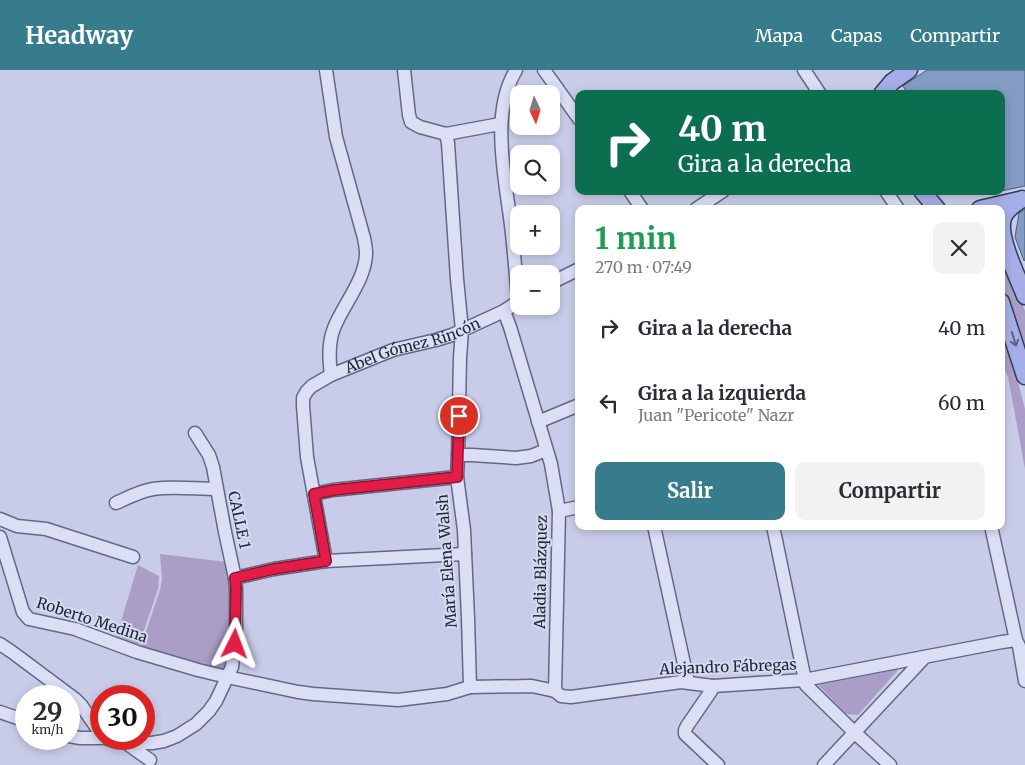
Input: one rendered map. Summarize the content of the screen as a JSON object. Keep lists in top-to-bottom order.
{
  "streets": {
    "street": [
      "Abel Gómez Rincón",
      "CALLE 1",
      "María Elena Walsh",
      "Aladia Blázquez",
      "Roberto Medina",
      "Alejandro Fábregas"
    ]
  },
  "crossings": [
    ["Abel Gómez Rincón", "María Elena Walsh"],
    ["Abel Gómez Rincón", "Aladia Blázquez"],
    ["CALLE 1", "Roberto Medina"],
    ["CALLE 1", "Alejandro Fábregas"],
    ["María Elena Walsh", "Alejandro Fábregas"],
    ["Aladia Blázquez", "Alejandro Fábregas"],
    ["Roberto Medina", "Alejandro Fábregas"]
  ],
  "north": "bottom",
  "page": {
    "header": "Headway",
    "nav": ["Mapa", "Capas", "Compartir"],
    "map_buttons": ["+", "−"],
    "turn": ["40 m", "Gira a la derecha"],
    "heading": ["1 min", "270 m · 07:49"],
    "list": [
      {
        "name": "Gira a la derecha",
        "value": "40 m"
      },
      {
        "name": "Gira a la izquierda",
        "note": "Juan \"Pericote\" Nazr",
        "value": "60 m"
      }
    ],
    "buttons": ["Salir", "Compartir"],
    "speed": "29 km/h",
    "limit": "30"
  }
}
